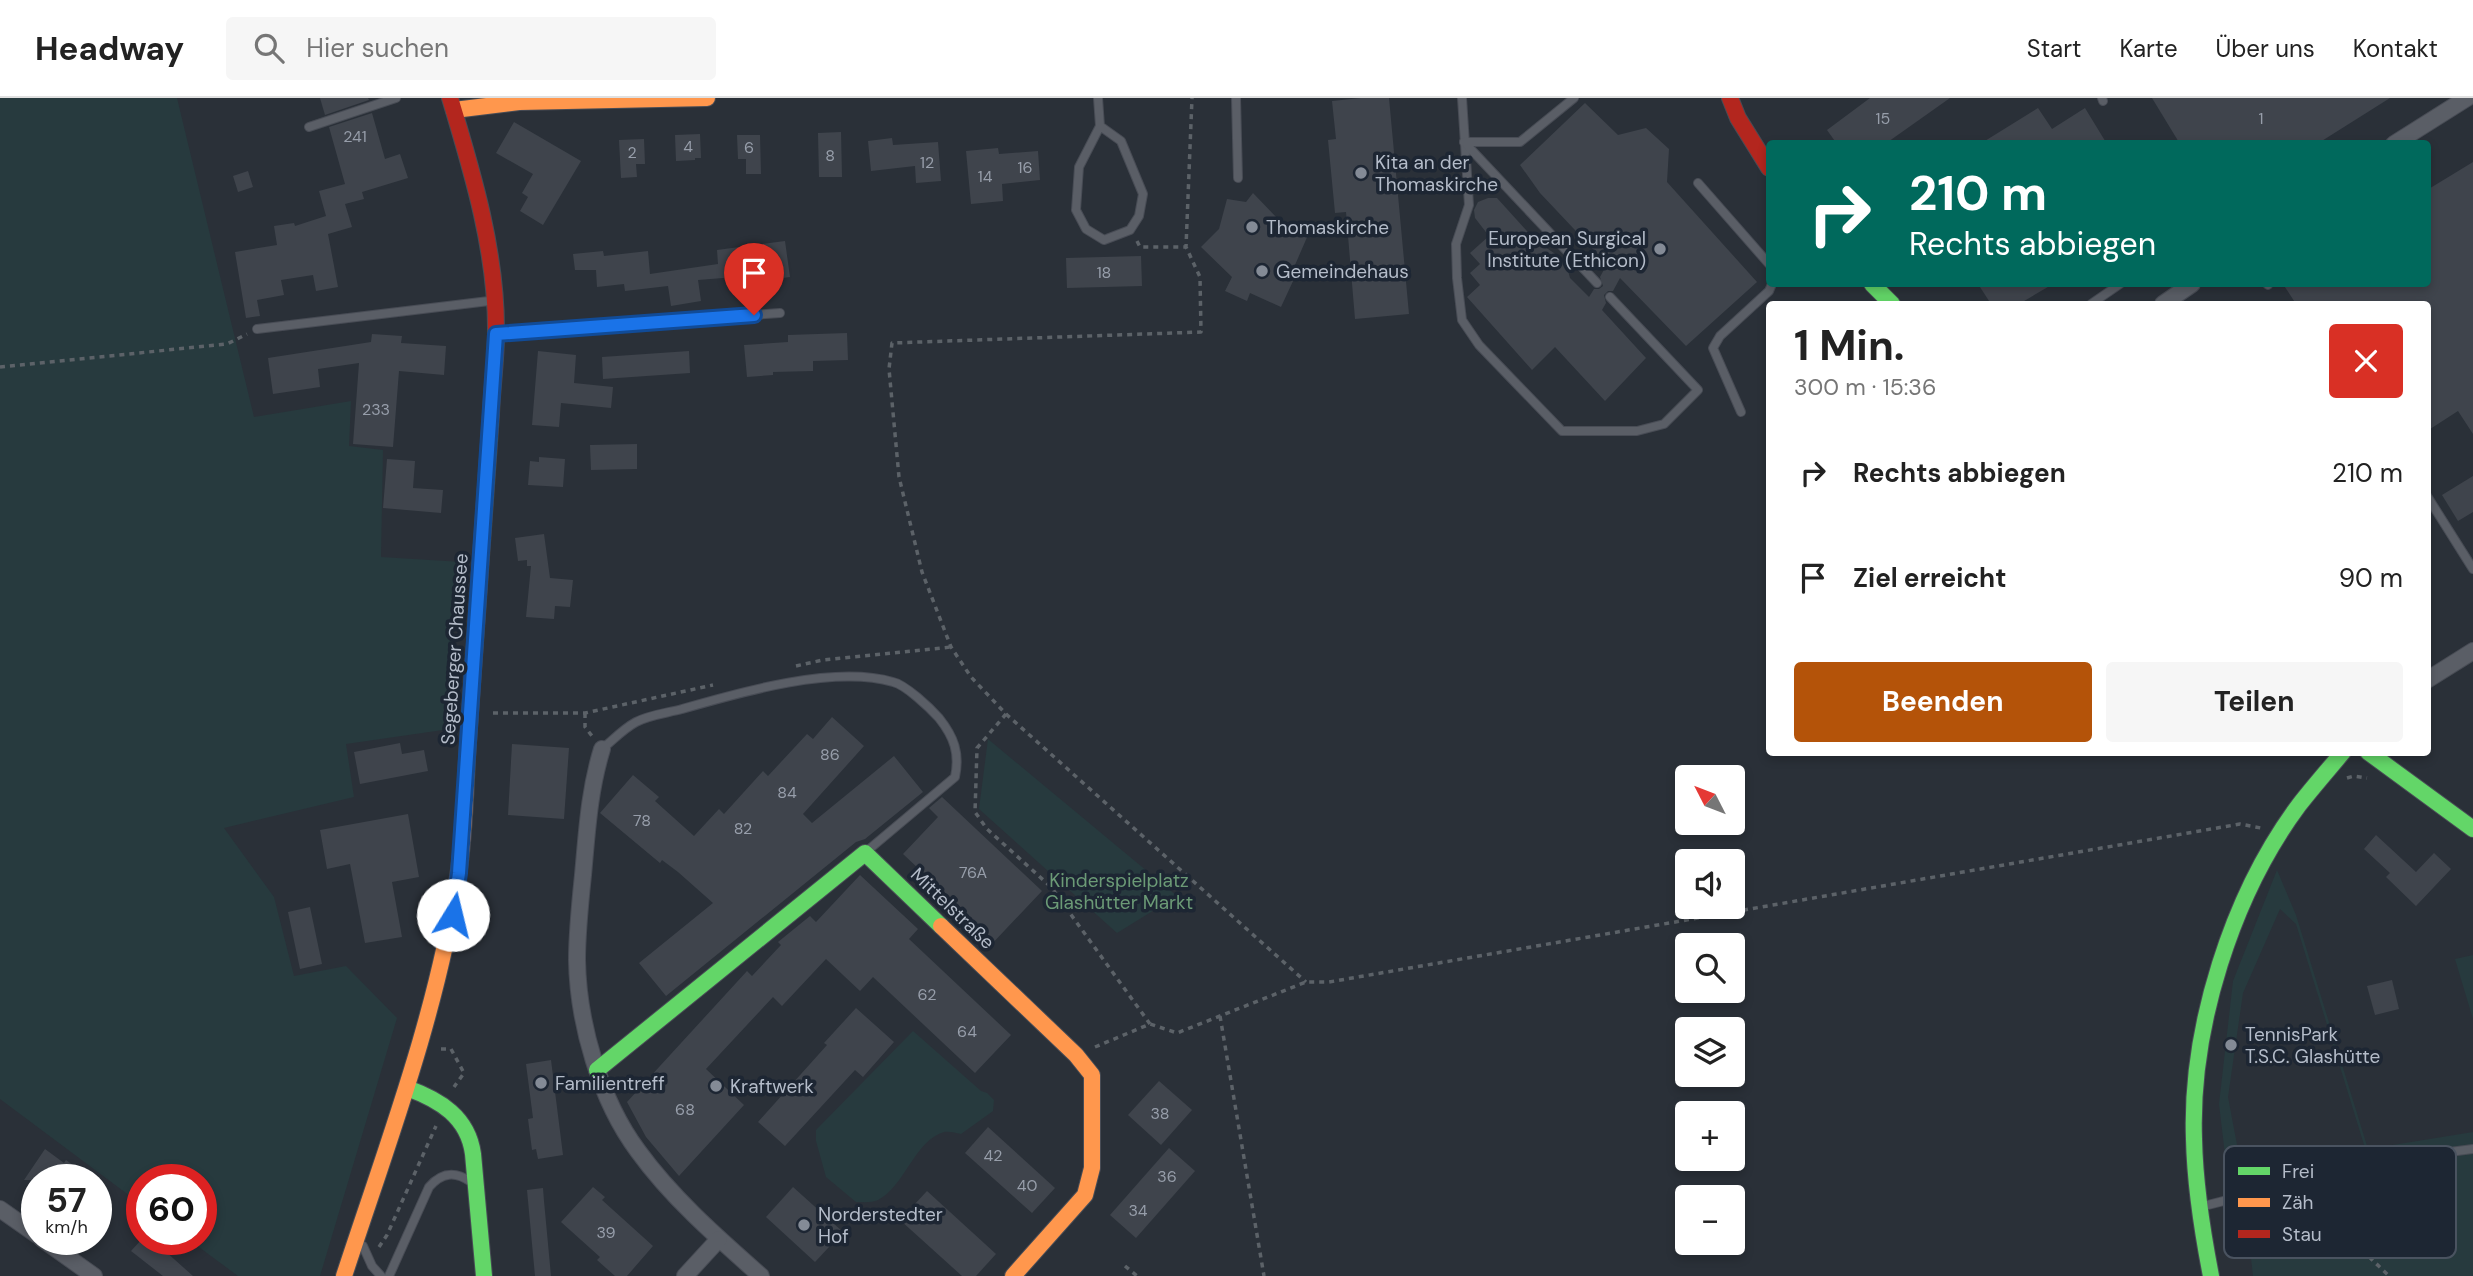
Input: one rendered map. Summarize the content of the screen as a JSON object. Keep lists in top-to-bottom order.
{
  "streets": {
    "street": ["Segeberger Chaussee", "Mittelstraße"]
  },
  "parks": ["Kinderspielplatz Glashütter Markt"],
  "places": [
    "Kita an der Thomaskirche",
    "Thomaskirche",
    "European Surgical Institute (Ethicon)",
    "Gemeindehaus",
    "TennisPark T.S.C. Glashütte",
    "Familientreff",
    "Kraftwerk",
    "Norderstedter Hof"
  ],
  "house_numbers": [
    "15",
    "1",
    "241",
    "4",
    "6",
    "2",
    "8",
    "12",
    "16",
    "14",
    "18",
    "233",
    "86",
    "84",
    "78",
    "82",
    "76A",
    "62",
    "64",
    "68",
    "38",
    "42",
    "36",
    "40",
    "34",
    "39"
  ],
  "legend": ["Frei", "Zäh", "Stau"],
  "north": "top left",
  "page": {
    "header": "Headway",
    "search": "Hier suchen",
    "nav": [
      "Start",
      "Karte",
      "Über uns",
      "Kontakt"
    ],
    "turn": ["210 m", "Rechts abbiegen"],
    "heading": ["1 Min.", "300 m · 15:36"],
    "list": [
      {
        "name": "Rechts abbiegen",
        "value": "210 m"
      },
      {
        "name": "Ziel erreicht",
        "value": "90 m"
      }
    ],
    "buttons": ["Beenden", "Teilen"],
    "map_buttons": ["+", "−"],
    "speed": "57 km/h",
    "limit": "60"
  }
}
